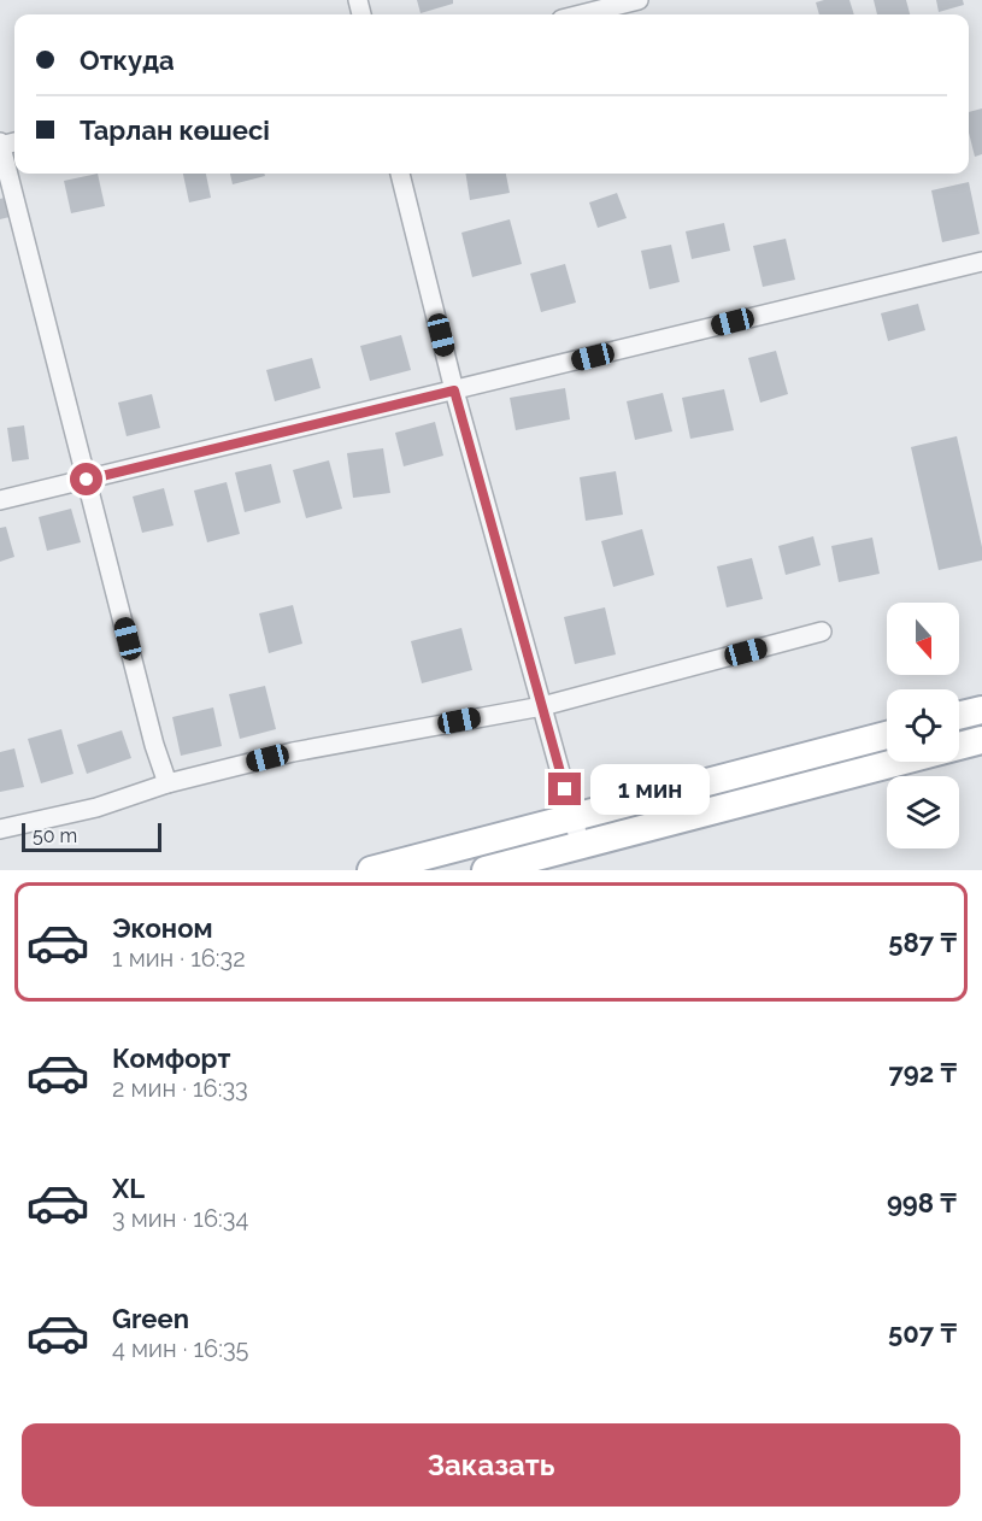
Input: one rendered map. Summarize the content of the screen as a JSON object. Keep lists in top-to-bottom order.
{
  "scale_bar": "50 m",
  "north": "bottom",
  "page": {
    "banner": ["Откуда", "Тарлан көшесі"],
    "bubble": "1 мин",
    "scale": "50 m",
    "list": [
      {
        "name": "Эконом",
        "note": "1 мин · 16:32",
        "value": "587 ₸"
      },
      {
        "name": "Комфорт",
        "note": "2 мин · 16:33",
        "value": "792 ₸"
      },
      {
        "name": "XL",
        "note": "3 мин · 16:34",
        "value": "998 ₸"
      },
      {
        "name": "Green",
        "note": "4 мин · 16:35",
        "value": "507 ₸"
      }
    ],
    "buttons": "Заказать"
  }
}
